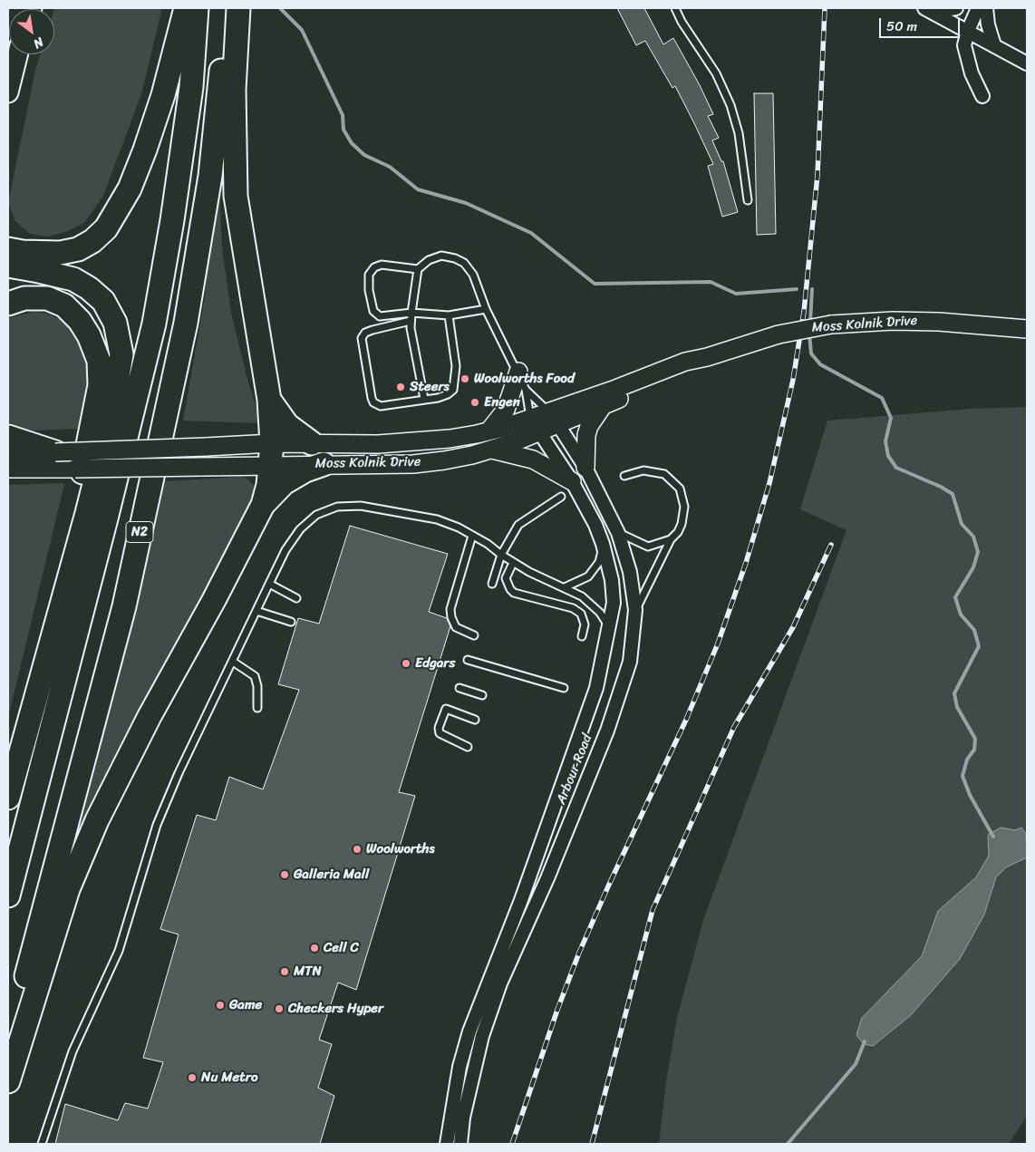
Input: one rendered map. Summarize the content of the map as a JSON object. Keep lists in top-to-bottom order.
{
  "streets": {
    "highway": ["N2"],
    "main road": ["Moss Kolnik Drive"],
    "street": ["Arbour Road"]
  },
  "crossings": [
    ["Moss Kolnik Drive", "Arbour Road"]
  ],
  "places": [
    "Woolworths Food",
    "Steers",
    "Engen",
    "Edgars",
    "Woolworths",
    "Galleria Mall",
    "Cell C",
    "MTN",
    "Game",
    "Checkers Hyper",
    "Nu Metro"
  ],
  "scale_bar": "50 m",
  "north": "bottom right"
}
